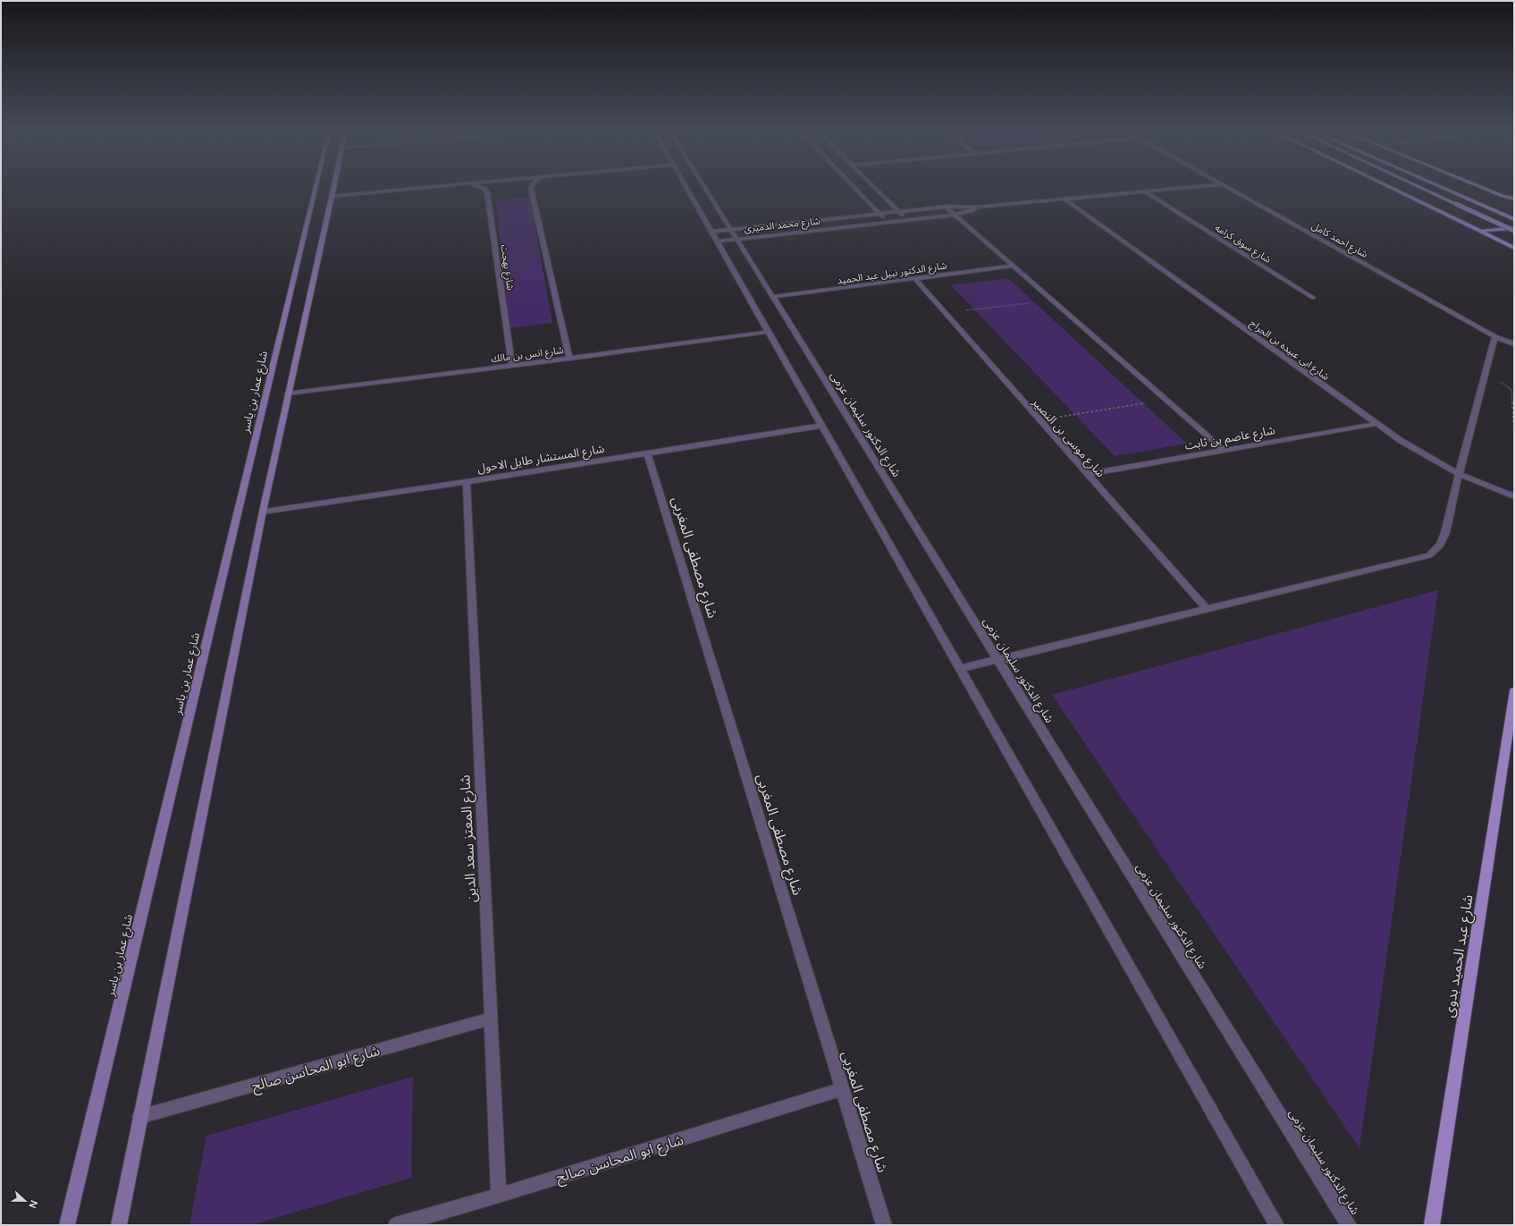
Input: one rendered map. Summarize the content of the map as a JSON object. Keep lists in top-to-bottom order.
{
  "streets": {
    "main road": ["شارع عبد الحميد بدوى"],
    "street": [
      "شارع محمد الدميرى",
      "شارع احمد كامل",
      "شارع سوق كرامه",
      "شارع بهجت",
      "شارع الدكتور نبيل عبد الحميد",
      "شارع ابى عبيده بن الجراح",
      "شارع انس بن مالك",
      "شارع عمار بن ياسر",
      "شارع الدكتور سليمان عزمى",
      "شارع موسى بن النصير",
      "شارع عاصم بن ثابت",
      "شارع المستشار طايل الاحول",
      "شارع مصطفى المغربى",
      "شارع المعتز سعد الدين",
      "شارع ابو المحاسن صالح"
    ]
  },
  "crossings": [
    ["شارع محمد الدميرى", "شارع سوق كرامه"],
    ["شارع محمد الدميرى", "شارع ابى عبيده بن الجراح"],
    ["شارع محمد الدميرى", "شارع الدكتور سليمان عزمى"],
    ["شارع بهجت", "شارع انس بن مالك"],
    ["شارع الدكتور نبيل عبد الحميد", "شارع الدكتور سليمان عزمى"],
    ["شارع الدكتور نبيل عبد الحميد", "شارع موسى بن النصير"],
    ["شارع ابى عبيده بن الجراح", "شارع عاصم بن ثابت"],
    ["شارع موسى بن النصير", "شارع عاصم بن ثابت"],
    ["شارع المستشار طايل الاحول", "شارع مصطفى المغربى"],
    ["شارع المستشار طايل الاحول", "شارع المعتز سعد الدين"],
    ["شارع مصطفى المغربى", "شارع ابو المحاسن صالح"],
    ["شارع المعتز سعد الدين", "شارع ابو المحاسن صالح"]
  ],
  "north": "right"
}
